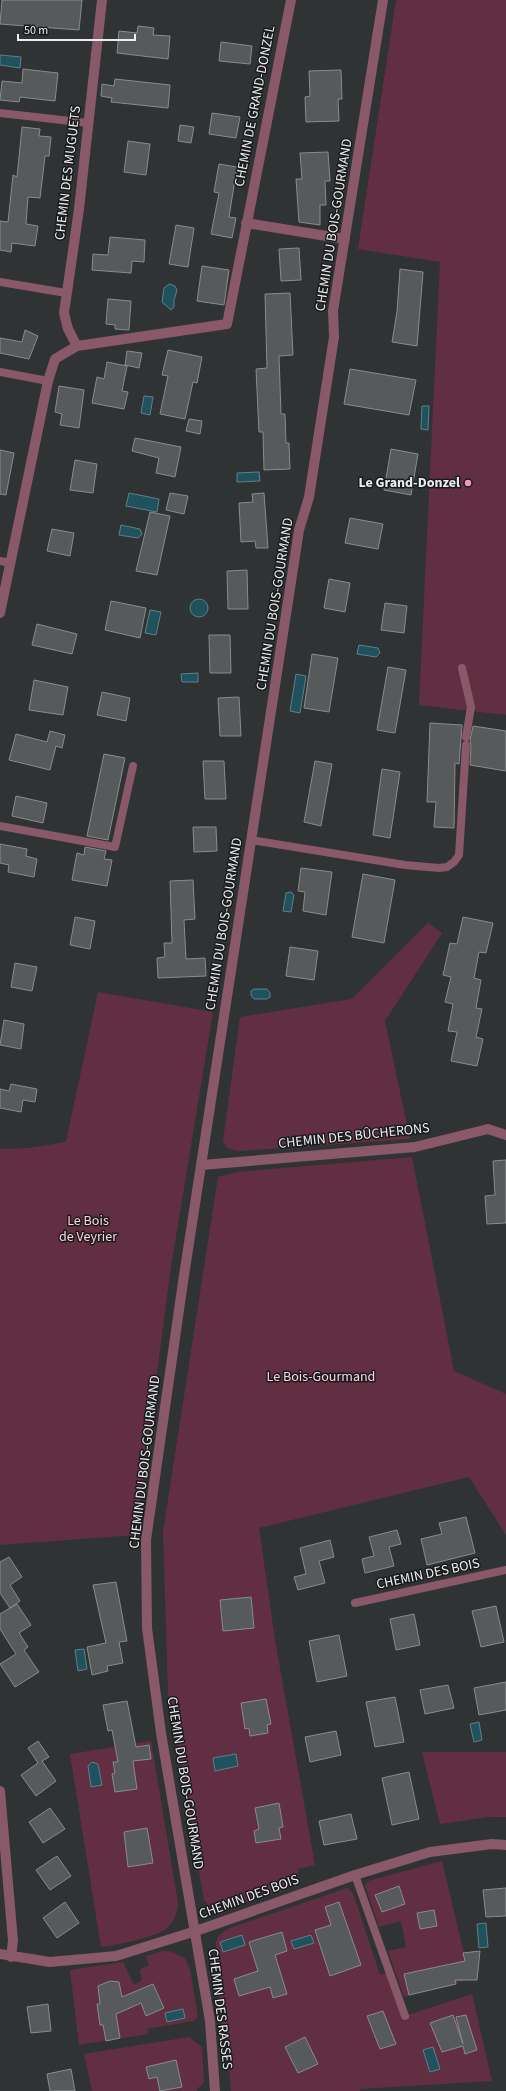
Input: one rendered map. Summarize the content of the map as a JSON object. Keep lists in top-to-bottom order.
{
  "streets": {
    "street": [
      "CHEMIN DE GRAND-DONZEL",
      "CHEMIN DES MUGUETS",
      "CHEMIN DU BOIS-GOURMAND",
      "CHEMIN DES BÛCHERONS",
      "CHEMIN DES BOIS",
      "CHEMIN DES RASSES"
    ]
  },
  "crossings": [
    ["CHEMIN DE GRAND-DONZEL", "CHEMIN DES MUGUETS"],
    ["CHEMIN DU BOIS-GOURMAND", "CHEMIN DES BÛCHERONS"],
    ["CHEMIN DU BOIS-GOURMAND", "CHEMIN DES BOIS"],
    ["CHEMIN DU BOIS-GOURMAND", "CHEMIN DES RASSES"],
    ["CHEMIN DES BOIS", "CHEMIN DES RASSES"]
  ],
  "parks": ["Le Bois de Veyrier", "Le Bois-Gourmand"],
  "places": ["Le Grand-Donzel"],
  "scale_bar": "50 m"
}
